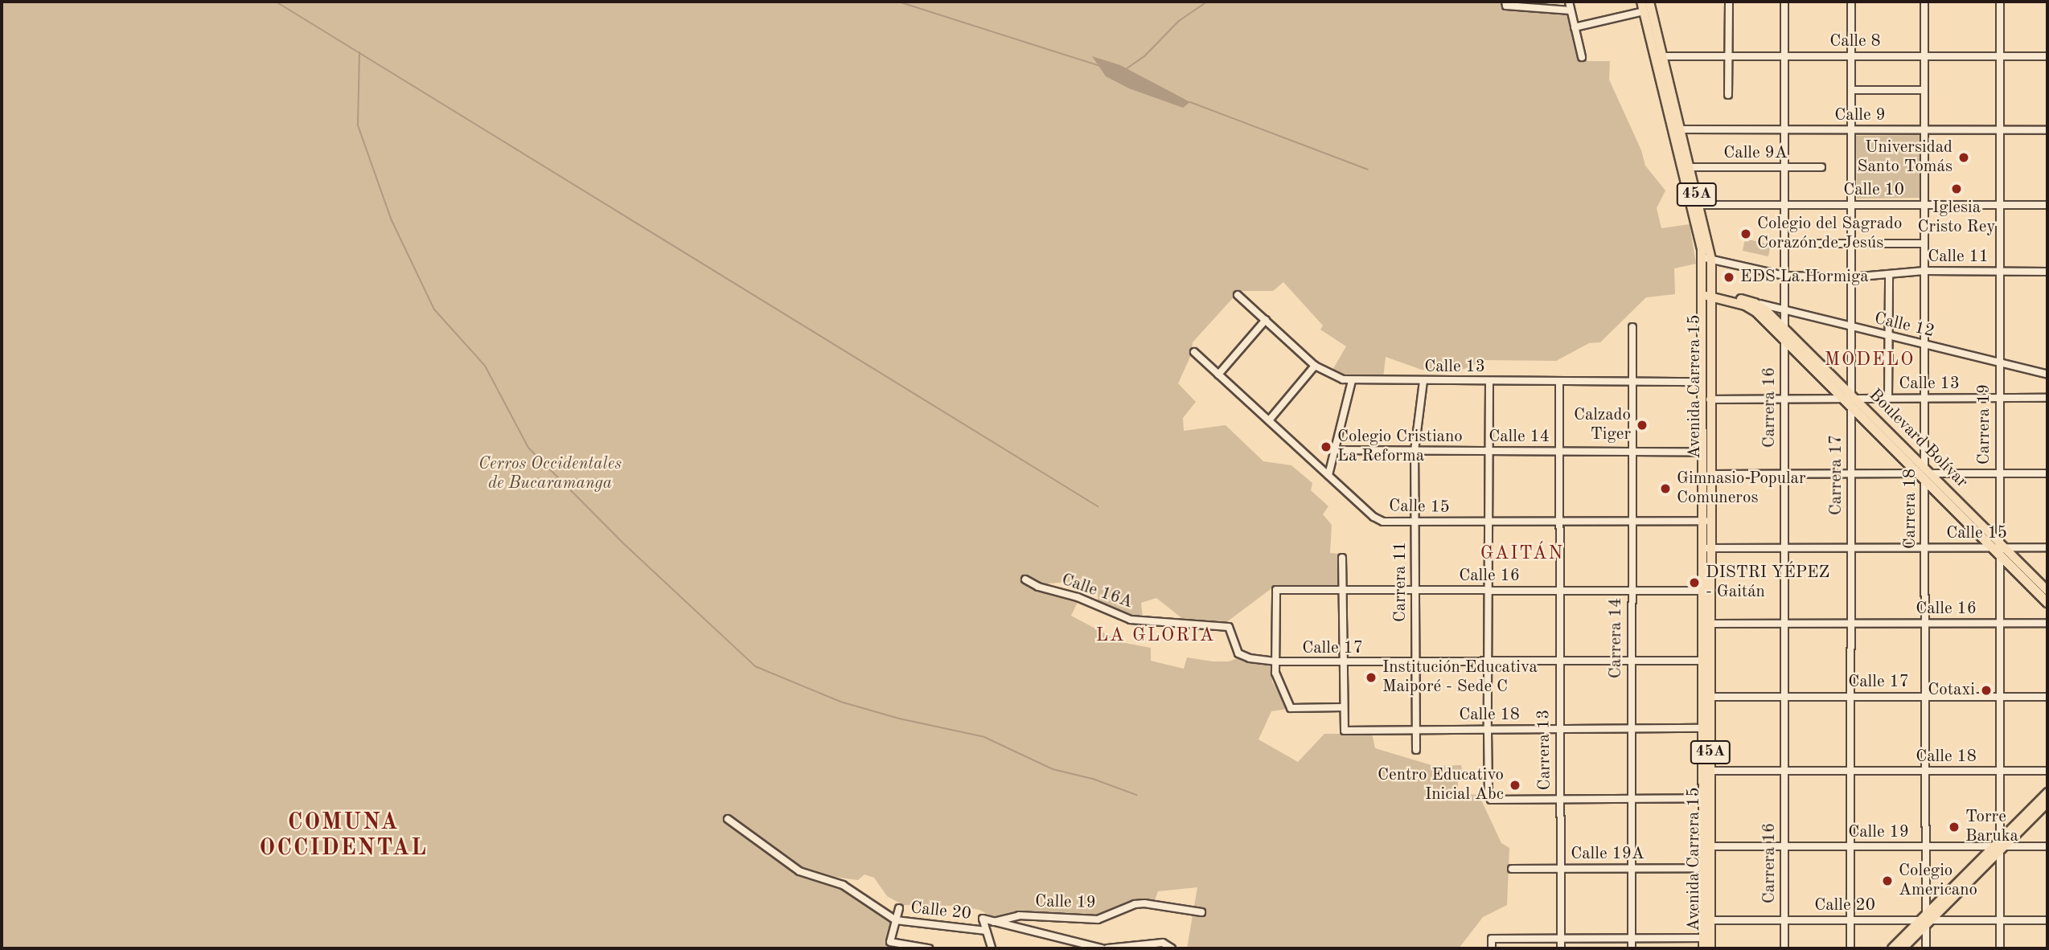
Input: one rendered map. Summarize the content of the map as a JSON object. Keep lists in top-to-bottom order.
{
  "streets": {
    "main road": ["45A", "Avenida Carrera 15", "Boulevard Bolívar"],
    "street": [
      "Calle 8",
      "Calle 9",
      "Calle 9A",
      "Calle 10",
      "Calle 11",
      "Calle 12",
      "Calle 13",
      "Carrera 16",
      "Carrera 19",
      "Calle 14",
      "Carrera 17",
      "Calle 15",
      "Carrera 18",
      "Calle 16",
      "Carrera 11",
      "Calle 16A",
      "Carrera 14",
      "Calle 17",
      "Calle 18",
      "Carrera 13",
      "Calle 19",
      "Calle 19A",
      "Calle 20"
    ]
  },
  "crossings": [
    ["Calle 8", "Avenida Carrera 15"],
    ["Calle 8", "Carrera 16"],
    ["Calle 8", "Carrera 19"],
    ["Calle 8", "Carrera 17"],
    ["Calle 8", "Carrera 18"],
    ["Calle 9", "Avenida Carrera 15"],
    ["Calle 9", "Carrera 16"],
    ["Calle 9", "Carrera 19"],
    ["Calle 9", "Carrera 17"],
    ["Calle 9", "Carrera 18"],
    ["Calle 9A", "Avenida Carrera 15"],
    ["Calle 9A", "Carrera 16"],
    ["Calle 10", "Avenida Carrera 15"],
    ["Calle 10", "Carrera 16"],
    ["Calle 10", "Carrera 19"],
    ["Calle 10", "Carrera 17"],
    ["Calle 10", "Carrera 18"],
    ["Calle 11", "Avenida Carrera 15"],
    ["Calle 11", "Carrera 16"],
    ["Calle 11", "Carrera 19"],
    ["Calle 11", "Carrera 17"],
    ["Calle 11", "Carrera 18"],
    ["Calle 12", "Carrera 16"],
    ["Calle 12", "Carrera 19"],
    ["Calle 12", "Boulevard Bolívar"],
    ["Calle 12", "Carrera 17"],
    ["Calle 12", "Carrera 18"],
    ["Calle 13", "Avenida Carrera 15"],
    ["Calle 13", "Carrera 16"],
    ["Calle 13", "Carrera 19"],
    ["Calle 13", "Boulevard Bolívar"],
    ["Calle 13", "Carrera 17"],
    ["Calle 13", "Carrera 18"],
    ["Calle 13", "Carrera 11"],
    ["Calle 13", "Carrera 14"],
    ["Calle 13", "Carrera 13"],
    ["Avenida Carrera 15", "Calle 14"],
    ["Avenida Carrera 15", "Boulevard Bolívar"],
    ["Avenida Carrera 15", "Calle 15"],
    ["Avenida Carrera 15", "Calle 16"],
    ["Avenida Carrera 15", "Calle 17"],
    ["Avenida Carrera 15", "Calle 18"],
    ["Avenida Carrera 15", "Calle 19"],
    ["Avenida Carrera 15", "Calle 19A"],
    ["Avenida Carrera 15", "Calle 20"],
    ["Carrera 16", "Boulevard Bolívar"],
    ["Carrera 16", "Calle 15"],
    ["Carrera 16", "Calle 16"],
    ["Carrera 16", "Calle 17"],
    ["Carrera 16", "Calle 18"],
    ["Carrera 16", "Calle 19"],
    ["Carrera 16", "Calle 20"],
    ["Carrera 19", "Boulevard Bolívar"],
    ["Carrera 19", "Calle 15"],
    ["Carrera 19", "Calle 16"],
    ["Carrera 19", "Calle 17"],
    ["Carrera 19", "Calle 18"],
    ["Carrera 19", "Calle 19"],
    ["Carrera 19", "Calle 20"],
    ["Calle 14", "Carrera 11"],
    ["Calle 14", "Carrera 14"],
    ["Calle 14", "Carrera 13"],
    ["Boulevard Bolívar", "Carrera 17"],
    ["Boulevard Bolívar", "Calle 15"],
    ["Boulevard Bolívar", "Carrera 18"],
    ["Carrera 17", "Calle 15"],
    ["Carrera 17", "Calle 16"],
    ["Carrera 17", "Calle 17"],
    ["Carrera 17", "Calle 18"],
    ["Carrera 17", "Calle 19"],
    ["Carrera 17", "Calle 20"],
    ["Calle 15", "Carrera 18"],
    ["Calle 15", "Carrera 11"],
    ["Calle 15", "Carrera 14"],
    ["Calle 15", "Carrera 13"],
    ["Carrera 18", "Calle 16"],
    ["Carrera 18", "Calle 17"],
    ["Carrera 18", "Calle 18"],
    ["Carrera 18", "Calle 19"],
    ["Carrera 18", "Calle 20"],
    ["Calle 16", "Carrera 11"],
    ["Calle 16", "Carrera 14"],
    ["Calle 16", "Calle 17"],
    ["Calle 16", "Carrera 13"],
    ["Carrera 11", "Calle 17"],
    ["Carrera 11", "Calle 18"],
    ["Calle 16A", "Calle 17"],
    ["Carrera 14", "Calle 17"],
    ["Carrera 14", "Calle 18"],
    ["Carrera 14", "Calle 19A"],
    ["Calle 17", "Carrera 13"],
    ["Calle 18", "Carrera 13"],
    ["Carrera 13", "Calle 19A"],
    ["Calle 19", "Calle 20"]
  ],
  "districts": [
    "MODELO",
    "GAITÁN",
    "LA GLORIA",
    "COMUNA OCCIDENTAL"
  ],
  "parks": ["Cerros Occidentales de Bucaramanga"],
  "places": [
    "Universidad Santo Tomás",
    "Iglesia Cristo Rey",
    "Colegio del Sagrado Corazón de Jesús",
    "EDS La Hormiga",
    "Calzado Tiger",
    "Colegio Cristiano La Reforma",
    "Gimnasio Popular Comuneros",
    "DISTRI YÉPEZ - Gaitán",
    "Institución Educativa Maiporé - Sede C",
    "Cotaxi",
    "Centro Educativo Inicial Abc",
    "Torre Baruka",
    "Colegio Americano"
  ]
}
